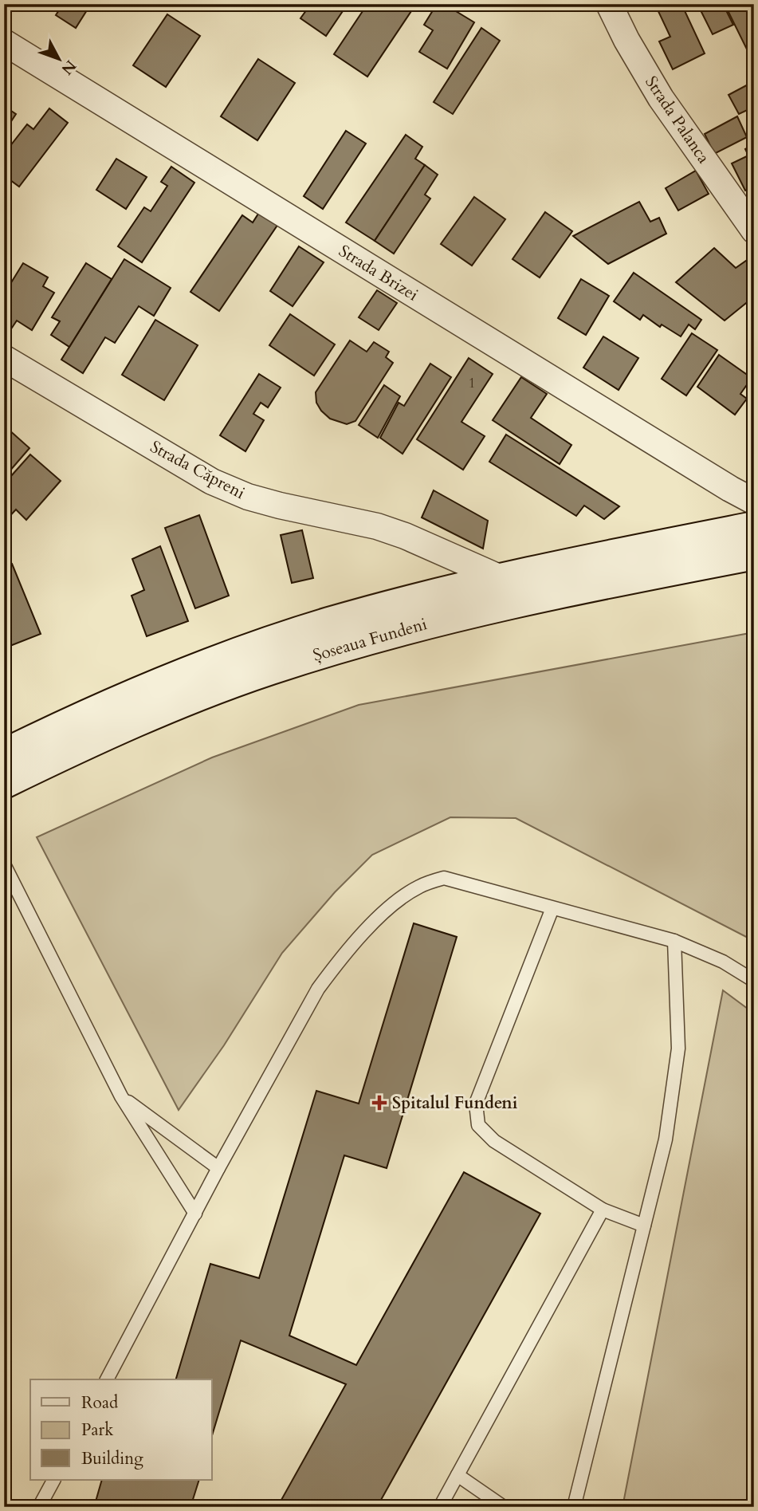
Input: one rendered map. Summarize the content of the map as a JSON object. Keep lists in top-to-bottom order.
{
  "streets": {
    "main road": ["Șoseaua Fundeni"],
    "street": ["Strada Palanca", "Strada Brizei", "Strada Căpreni"]
  },
  "crossings": [
    ["Strada Căpreni", "Șoseaua Fundeni"]
  ],
  "places": {
    "health": ["Spitalul Fundeni"]
  },
  "house_numbers": ["1"],
  "legend": ["Road", "Park", "Building"],
  "north": "bottom right"
}
